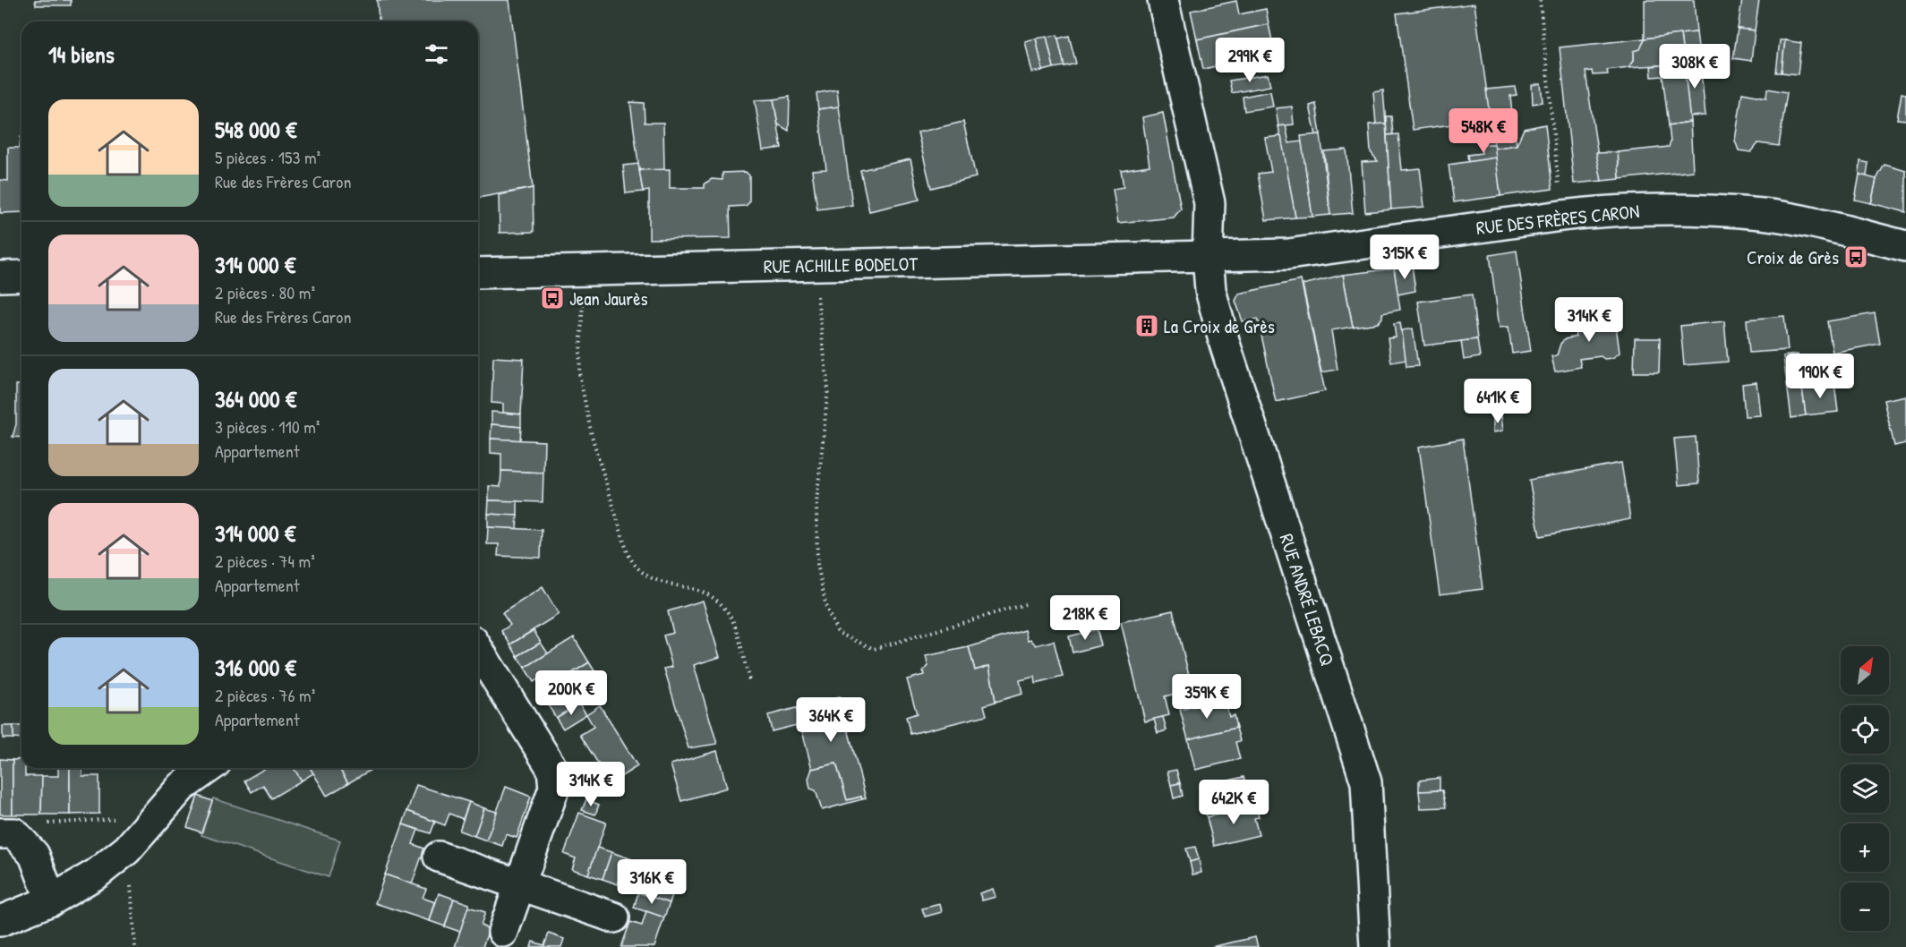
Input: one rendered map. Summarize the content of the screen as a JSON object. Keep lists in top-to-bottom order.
{
  "streets": {
    "main road": ["RUE DES FRÈRES CARON", "RUE ACHILLE BODELOT", "RUE ANDRÉ LEBACQ"]
  },
  "crossings": [
    ["RUE DES FRÈRES CARON", "RUE ACHILLE BODELOT"],
    ["RUE DES FRÈRES CARON", "RUE ANDRÉ LEBACQ"],
    ["RUE ACHILLE BODELOT", "RUE ANDRÉ LEBACQ"]
  ],
  "places": {
    "bus stop": ["Croix de Grès", "Jean Jaurès"],
    "building": ["La Croix de Grès"]
  },
  "north": "top right",
  "page": {
    "heading": "14 biens",
    "price": [
      "299K €",
      "308K €",
      "548K €",
      "315K €",
      "314K €",
      "190K €",
      "641K €",
      "218K €",
      "200K €",
      "359K €",
      "364K €",
      "314K €",
      "642K €",
      "316K €"
    ],
    "list": [
      {
        "name": "548 000 €",
        "note": "5 pièces · 153 m² · Rue des Frères Caron"
      },
      {
        "name": "314 000 €",
        "note": "2 pièces · 80 m² · Rue des Frères Caron"
      },
      {
        "name": "364 000 €",
        "note": "3 pièces · 110 m² · Appartement"
      },
      {
        "name": "314 000 €",
        "note": "2 pièces · 74 m² · Appartement"
      },
      {
        "name": "316 000 €",
        "note": "2 pièces · 76 m² · Appartement"
      }
    ],
    "map_buttons": ["+", "−"]
  }
}
